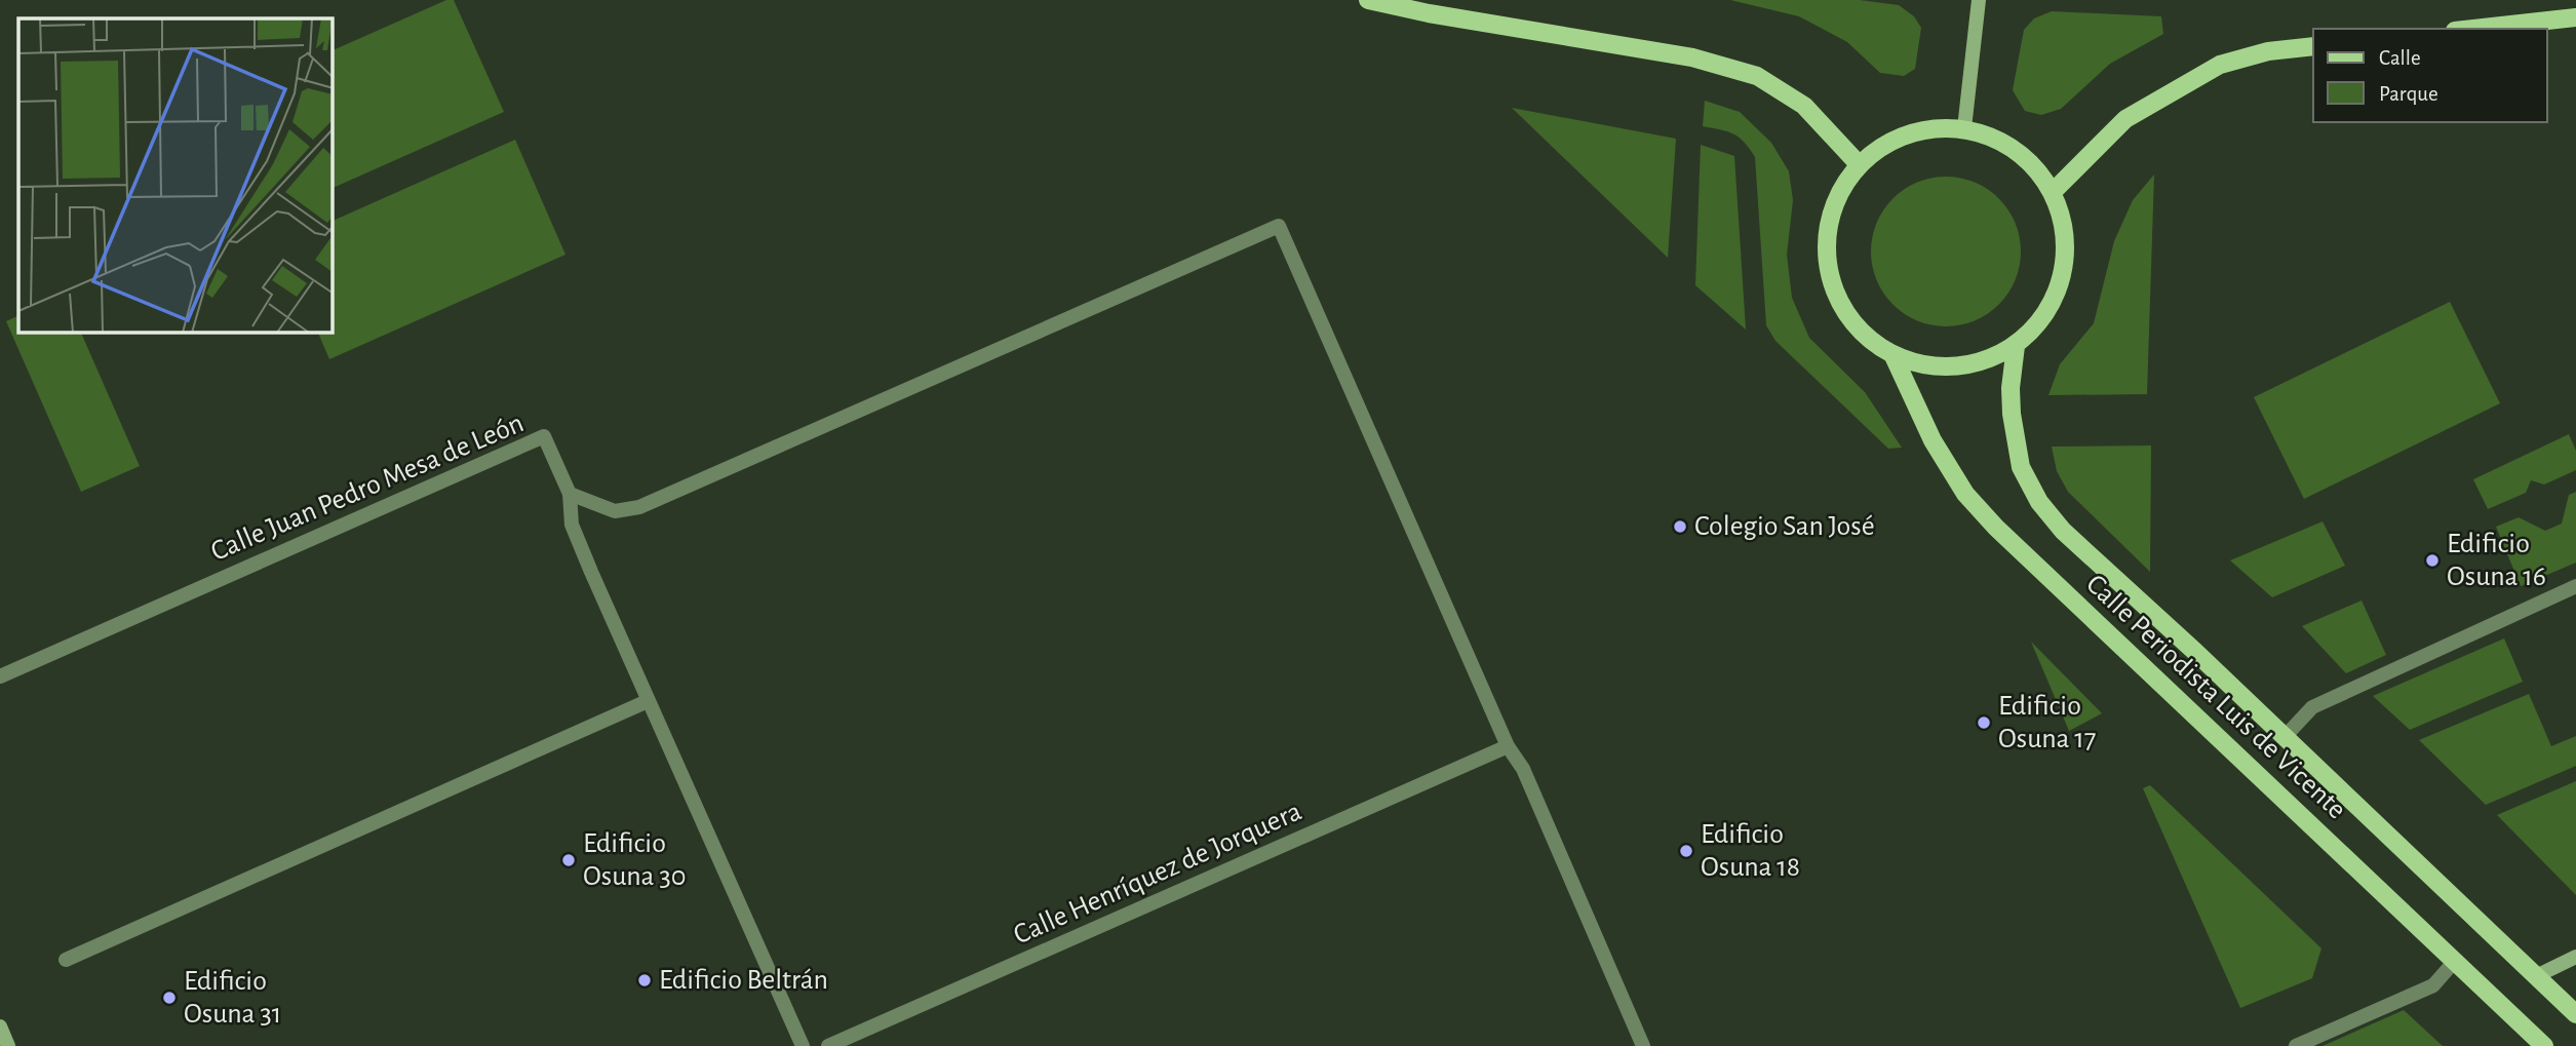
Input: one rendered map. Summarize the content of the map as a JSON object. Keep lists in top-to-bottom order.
{
  "streets": {
    "main road": ["Calle Periodista Luis de Vicente"],
    "street": ["Calle Juan Pedro Mesa de León", "Calle Henríquez de Jorquera"]
  },
  "places": [
    "Colegio San José",
    "Edificio Osuna 16",
    "Edificio Osuna 17",
    "Edificio Osuna 18",
    "Edificio Osuna 30",
    "Edificio Beltrán",
    "Edificio Osuna 31"
  ],
  "legend": ["Calle", "Parque"]
}
